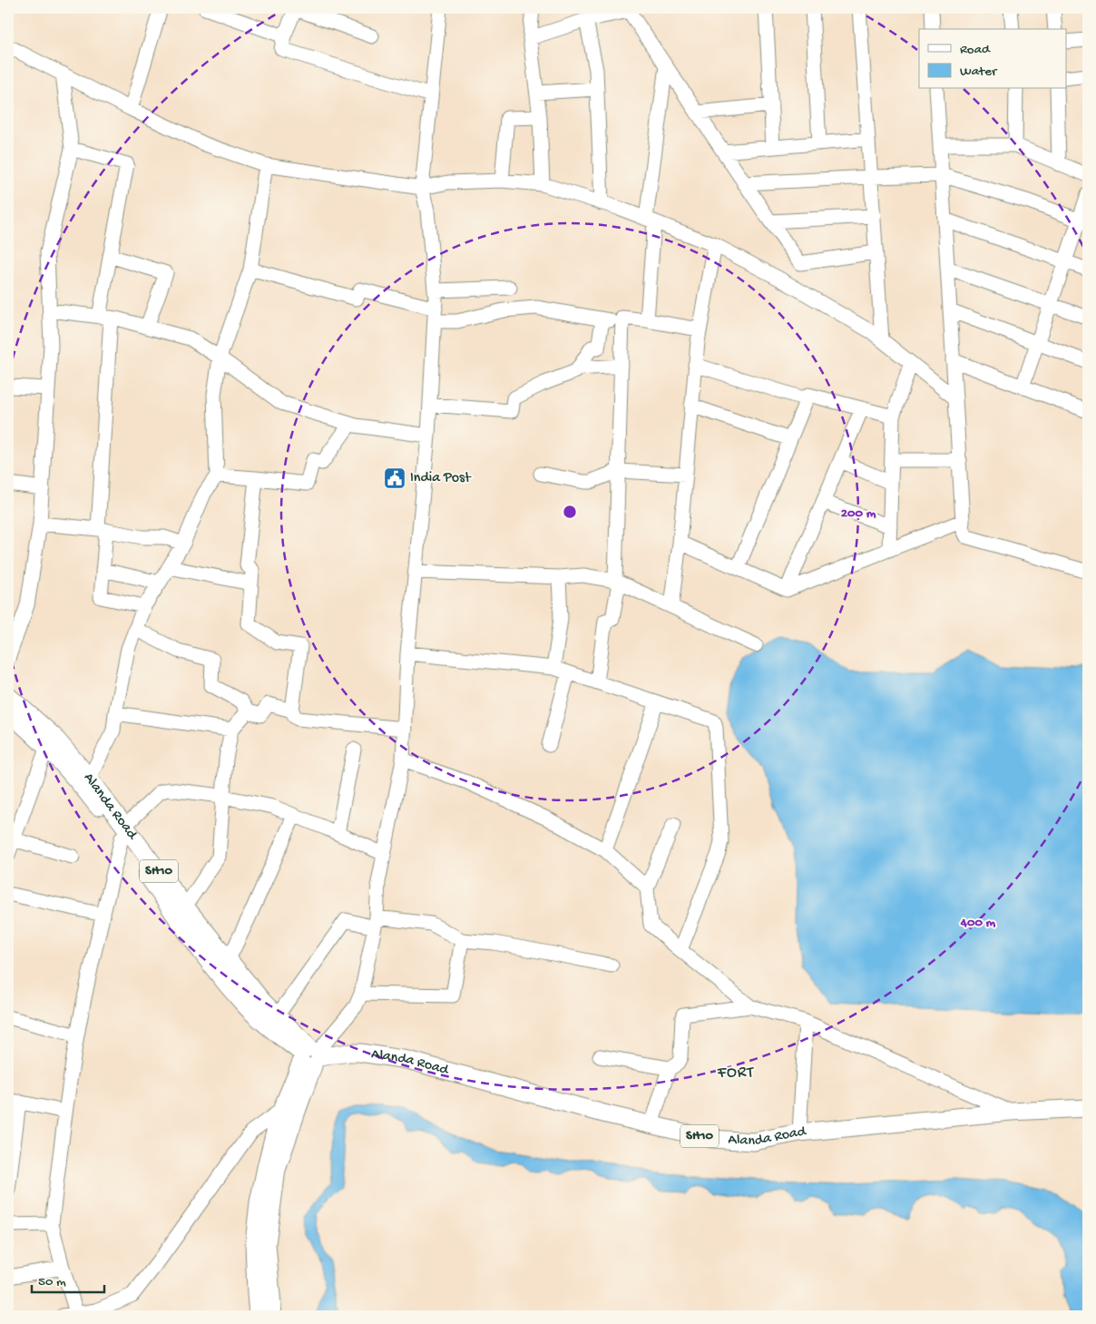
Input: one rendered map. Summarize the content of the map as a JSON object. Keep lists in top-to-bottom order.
{
  "streets": {
    "main road": ["Alanda Road", "SH10"]
  },
  "districts": ["FORT"],
  "places": {
    "public building": ["India Post"]
  },
  "legend": ["Road", "Water"],
  "scale_bar": "50 m",
  "rings": ["200 m", "400 m"]
}
